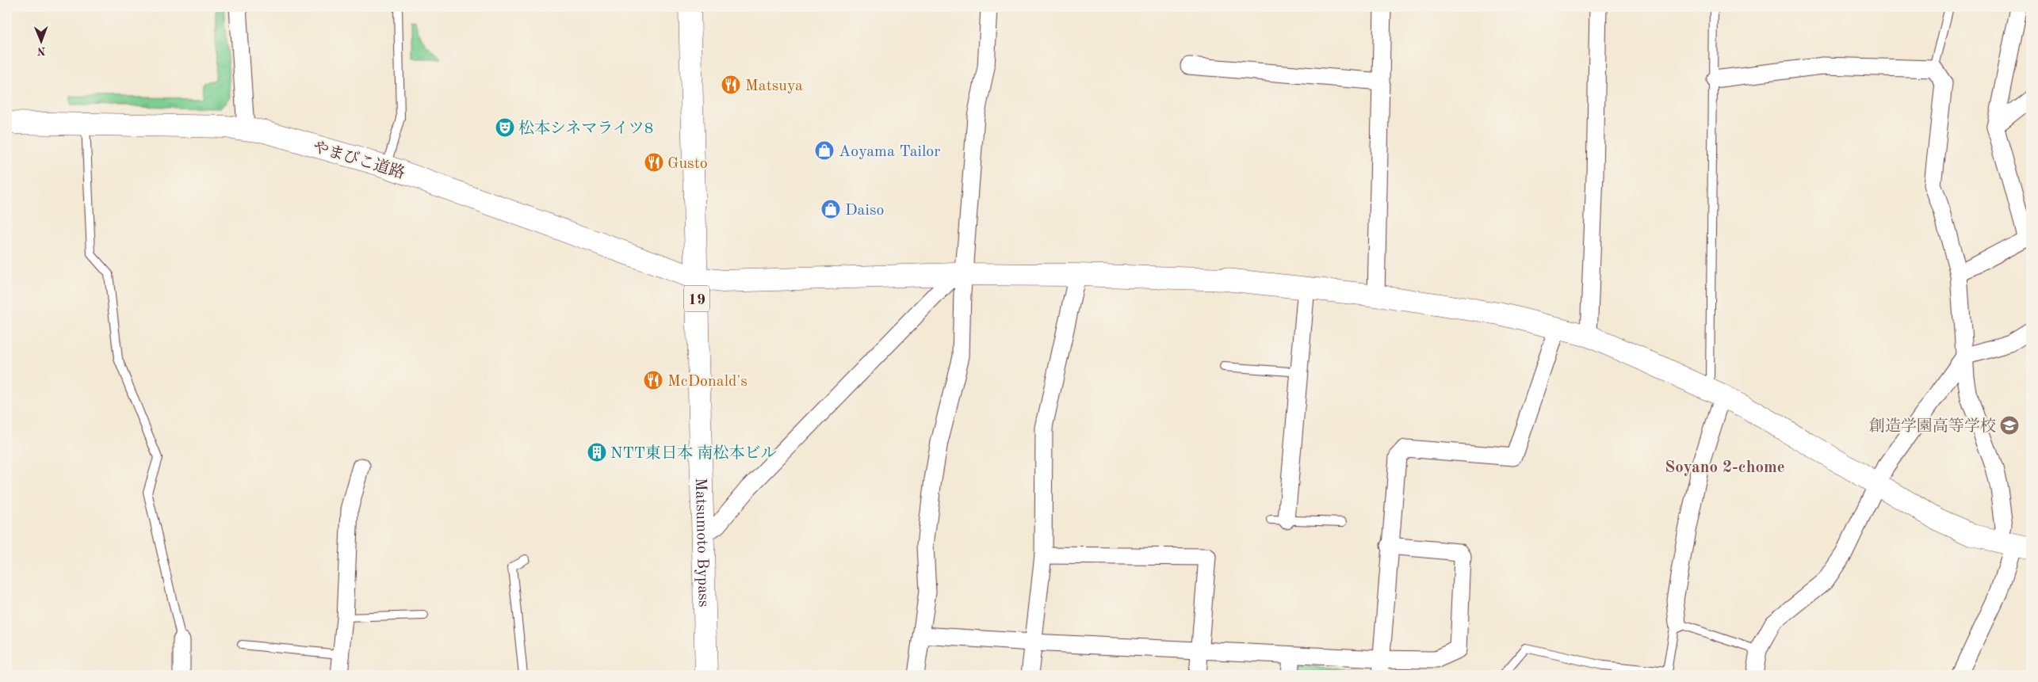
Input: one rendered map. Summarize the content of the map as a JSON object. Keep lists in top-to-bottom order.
{
  "streets": {
    "main road": ["やまびこ道路", "19", "Matsumoto Bypass"]
  },
  "crossings": [
    ["やまびこ道路", "Matsumoto Bypass"]
  ],
  "districts": ["Soyano 2-chome"],
  "places": {
    "restaurant": ["Matsuya", "Gusto", "McDonald's"],
    "theatre": ["松本シネマライツ8"],
    "shop": ["Aoyama Tailor", "Daiso"],
    "school or university": ["創造学園高等学校"],
    "building": ["NTT東日本 南松本ビル"]
  },
  "north": "bottom"
}
